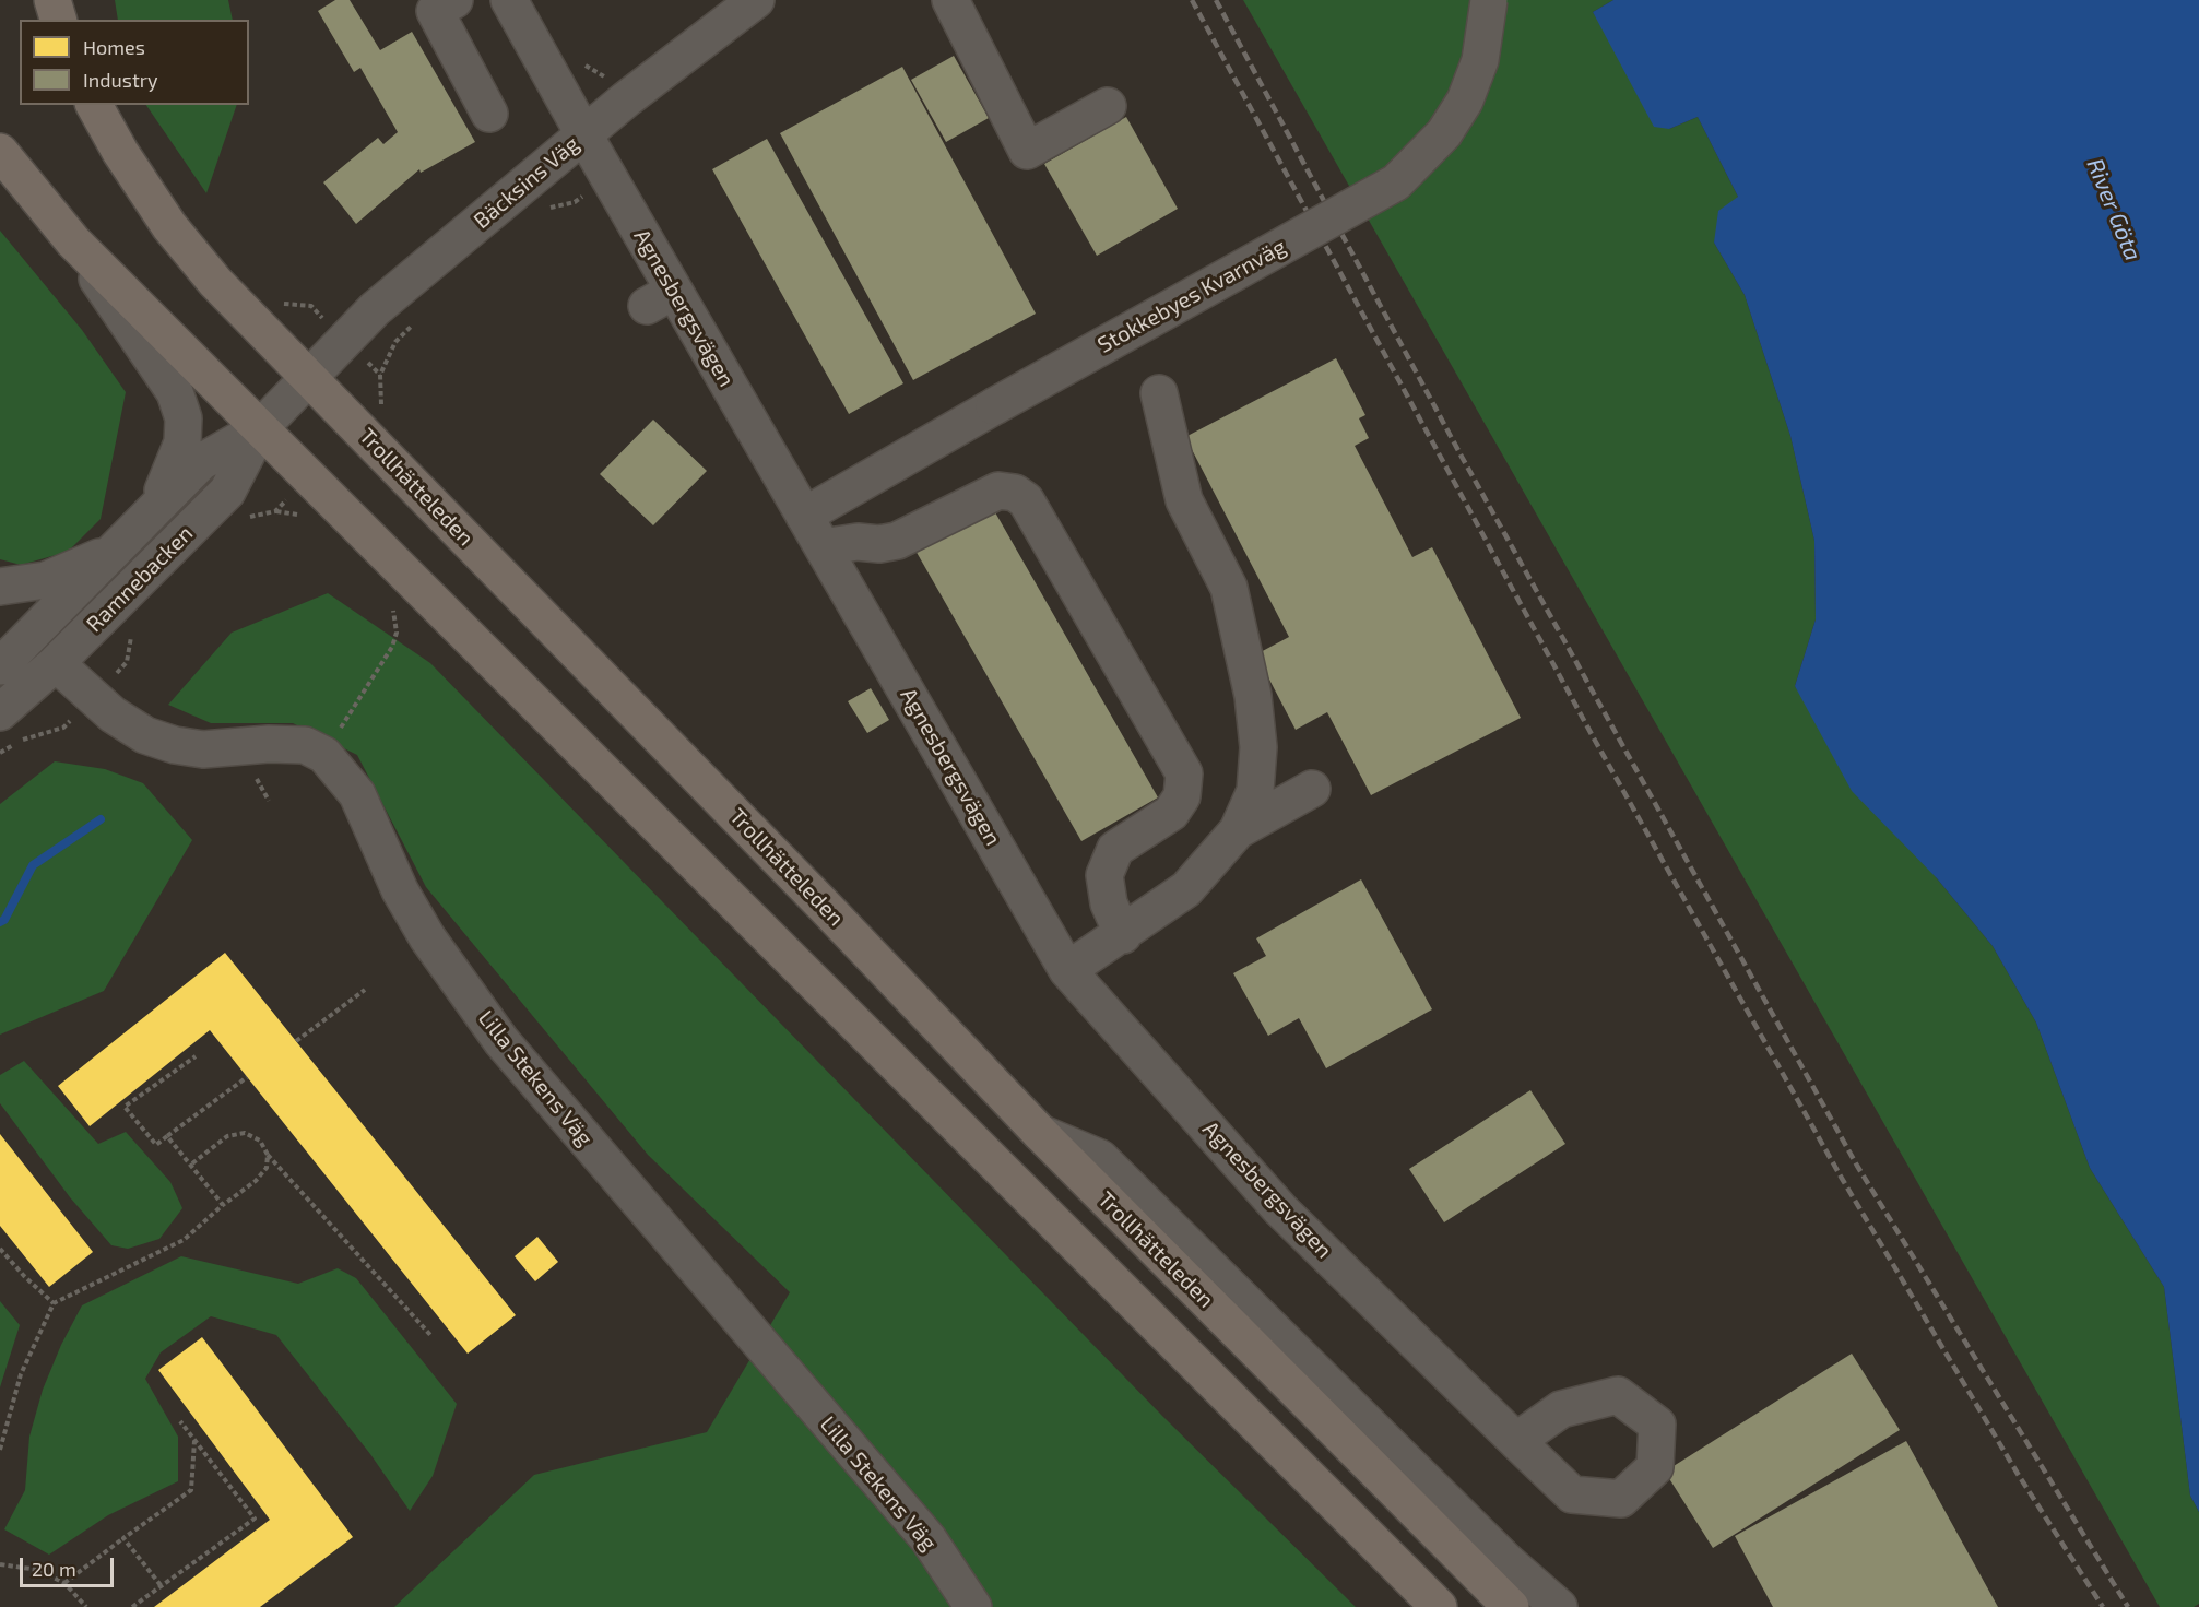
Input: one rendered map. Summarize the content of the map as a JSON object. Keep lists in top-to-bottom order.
{
  "streets": {
    "highway": ["Trollhätteleden"],
    "street": [
      "Bäcksins Väg",
      "Stokkebyes Kvarnväg",
      "Agnesbergsvägen",
      "Ramnebacken",
      "Lilla Stekens Väg"
    ]
  },
  "crossings": [
    ["Bäcksins Väg", "Agnesbergsvägen"],
    ["Bäcksins Väg", "Trollhätteleden"],
    ["Bäcksins Väg", "Ramnebacken"],
    ["Stokkebyes Kvarnväg", "Agnesbergsvägen"],
    ["Trollhätteleden", "Ramnebacken"]
  ],
  "water": ["River Göta"],
  "legend": ["Homes", "Industry"],
  "scale_bar": "20 m"
}
